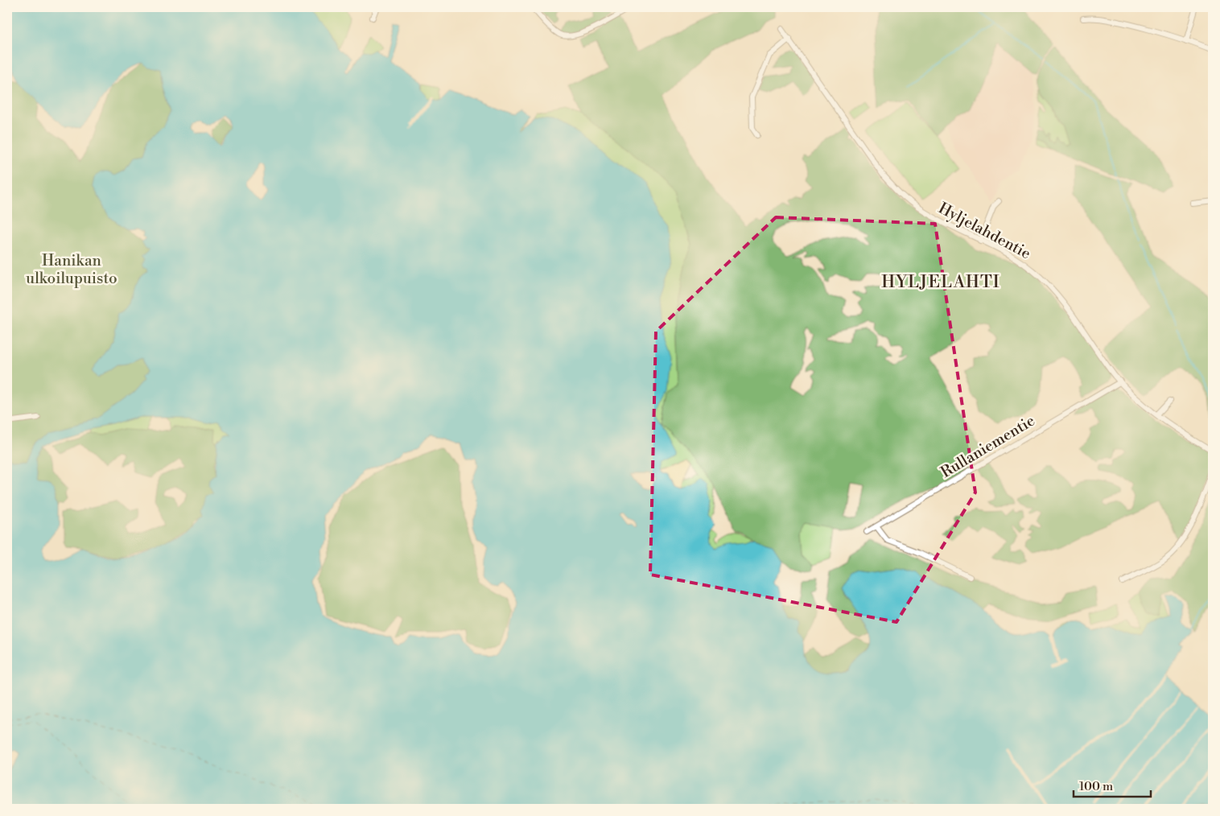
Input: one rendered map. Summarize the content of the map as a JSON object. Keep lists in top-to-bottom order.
{
  "streets": {
    "street": ["Hyljelahdentie", "Rullaniementie"]
  },
  "crossings": [
    ["Hyljelahdentie", "Rullaniementie"]
  ],
  "districts": ["HYLJELAHTI"],
  "parks": ["Hanikan ulkoilupuisto"],
  "scale_bar": "100 m"
}
